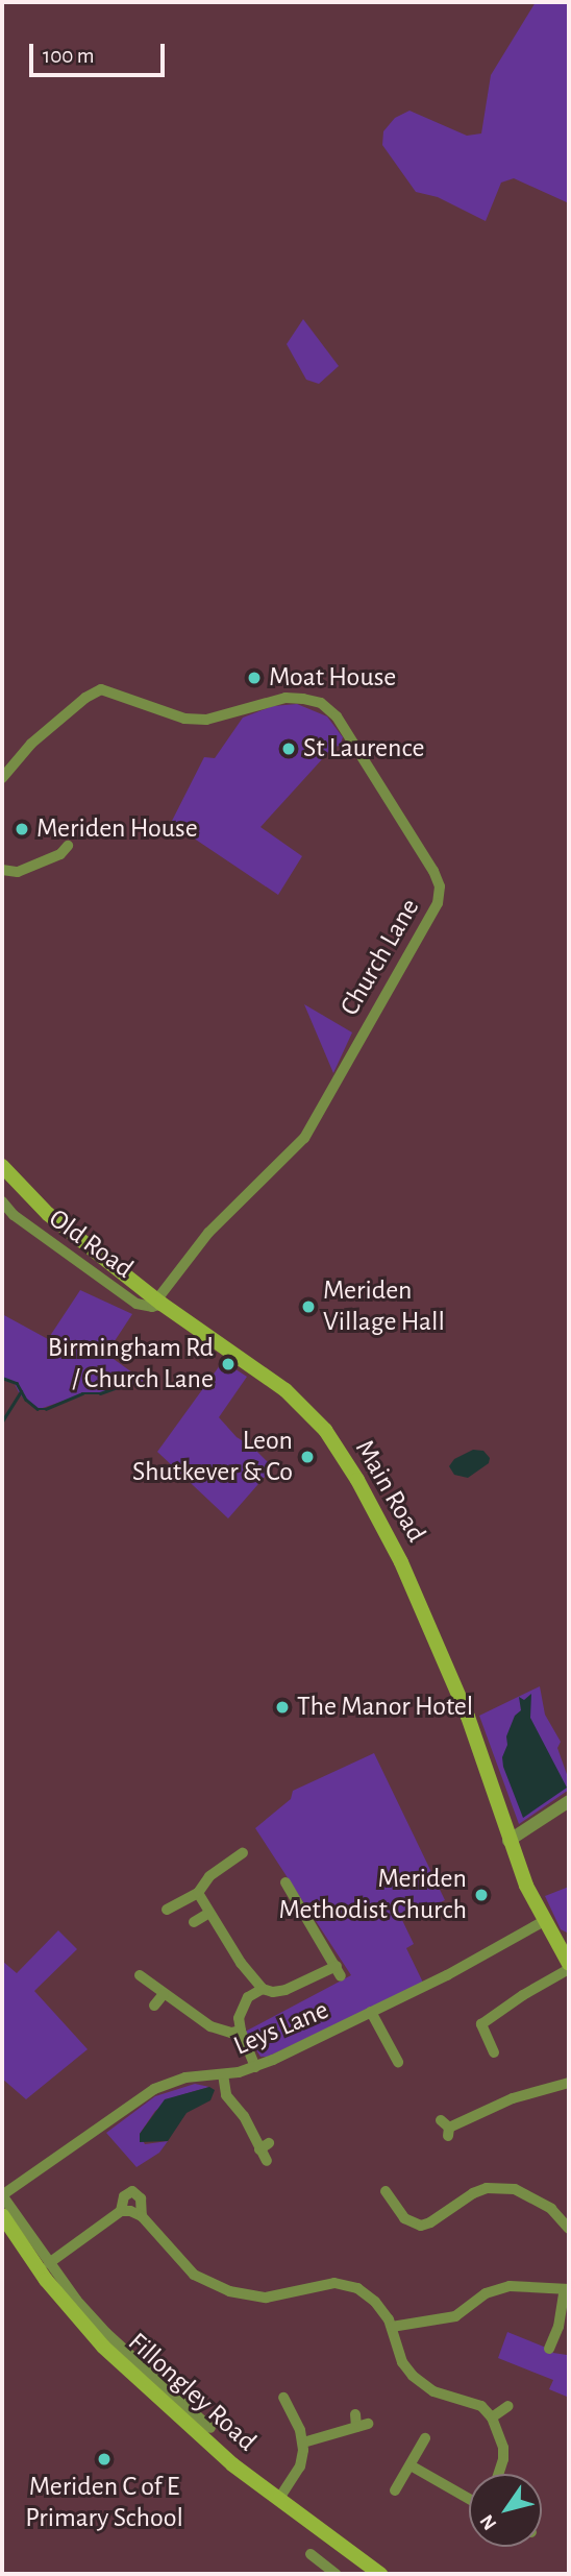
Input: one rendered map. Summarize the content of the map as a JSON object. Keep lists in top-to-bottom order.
{
  "streets": {
    "main road": ["Main Road", "Fillongley Road"],
    "street": ["Church Lane", "Old Road", "Leys Lane"]
  },
  "crossings": [
    ["Church Lane", "Old Road"],
    ["Church Lane", "Main Road"],
    ["Old Road", "Main Road"],
    ["Main Road", "Leys Lane"],
    ["Leys Lane", "Fillongley Road"]
  ],
  "places": [
    "Moat House",
    "St Laurence",
    "Meriden House",
    "Meriden Village Hall",
    "Birmingham Rd / Church Lane",
    "Leon Shutkever & Co",
    "The Manor Hotel",
    "Meriden Methodist Church",
    "Meriden C of E Primary School"
  ],
  "scale_bar": "100 m",
  "north": "bottom left"
}
